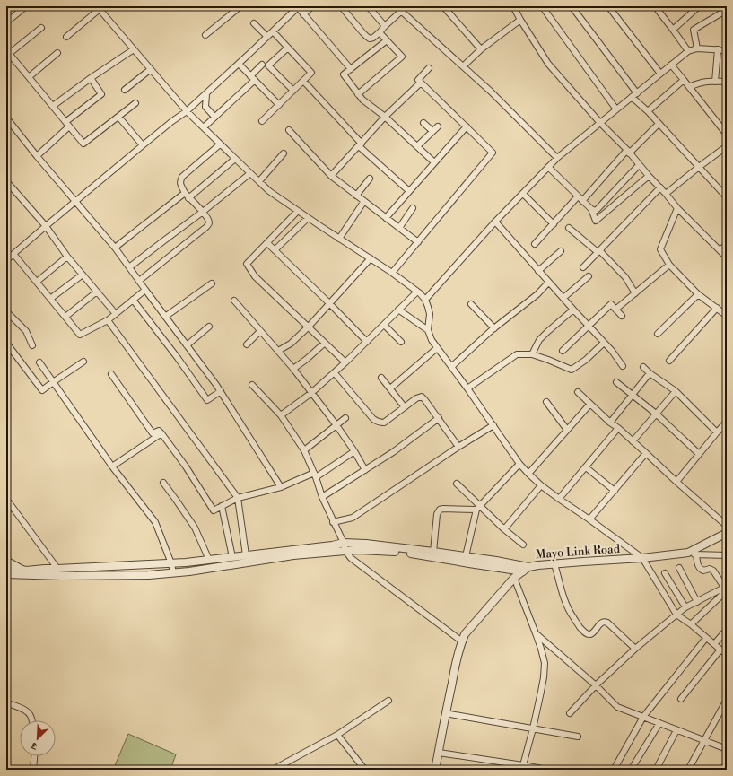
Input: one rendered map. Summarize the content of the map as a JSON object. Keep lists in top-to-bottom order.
{
  "streets": {
    "street": ["Mayo Link Road"]
  },
  "north": "bottom left"
}
